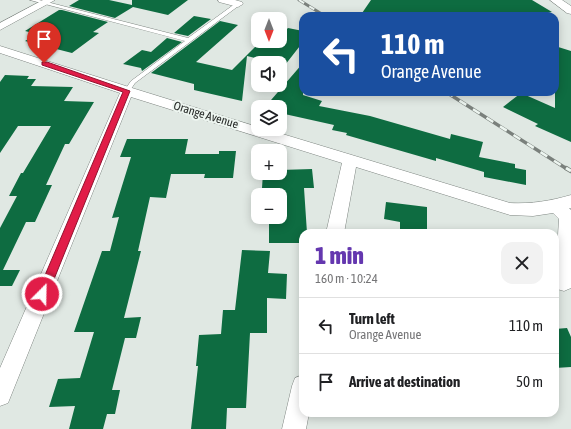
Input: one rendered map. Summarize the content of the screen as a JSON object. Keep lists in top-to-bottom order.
{
  "streets": {
    "street": ["Orange Avenue"]
  },
  "north": "bottom",
  "page": {
    "map_buttons": ["+", "−"],
    "turn": ["110 m", "Orange Avenue"],
    "heading": ["1 min", "160 m · 10:24"],
    "list": [
      {
        "name": "Turn left",
        "note": "Orange Avenue",
        "value": "110 m"
      },
      {
        "name": "Arrive at destination",
        "value": "50 m"
      }
    ]
  }
}
